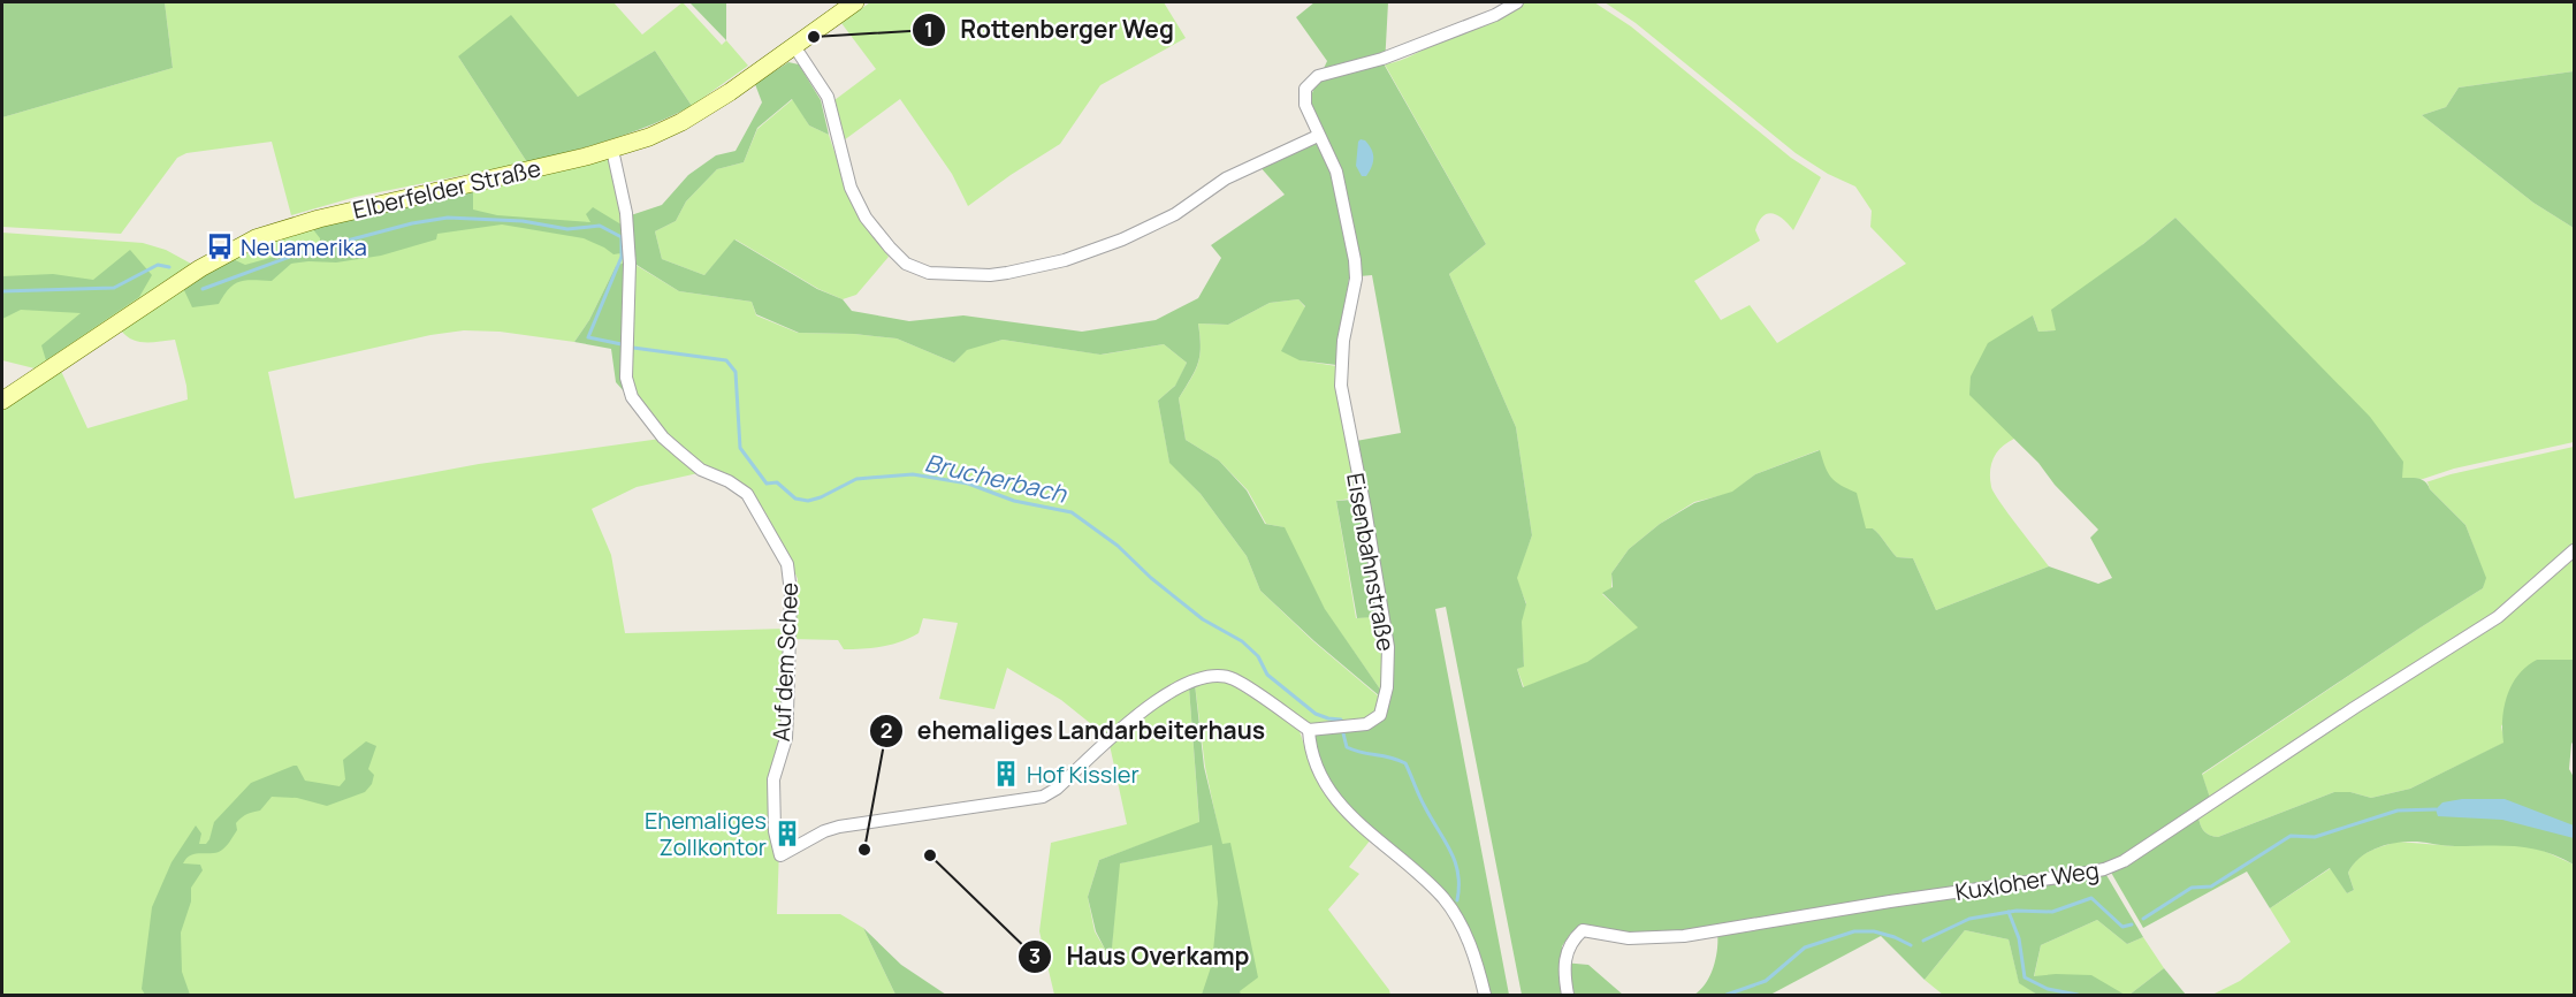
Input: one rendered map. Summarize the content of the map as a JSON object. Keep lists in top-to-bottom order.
{
  "streets": {
    "main road": ["Elberfelder Straße"],
    "street": ["Eisenbahnstraße", "Auf dem Schee", "Kuxloher Weg"]
  },
  "crossings": [
    ["Elberfelder Straße", "Auf dem Schee"],
    ["Eisenbahnstraße", "Auf dem Schee"]
  ],
  "water": ["Brucherbach"],
  "places": {
    "other": ["Rottenberger Weg", "ehemaliges Landarbeiterhaus", "Haus Overkamp"],
    "bus stop": ["Neuamerika"],
    "building": ["Hof Kissler", "Ehemaliges Zollkontor"]
  }
}
